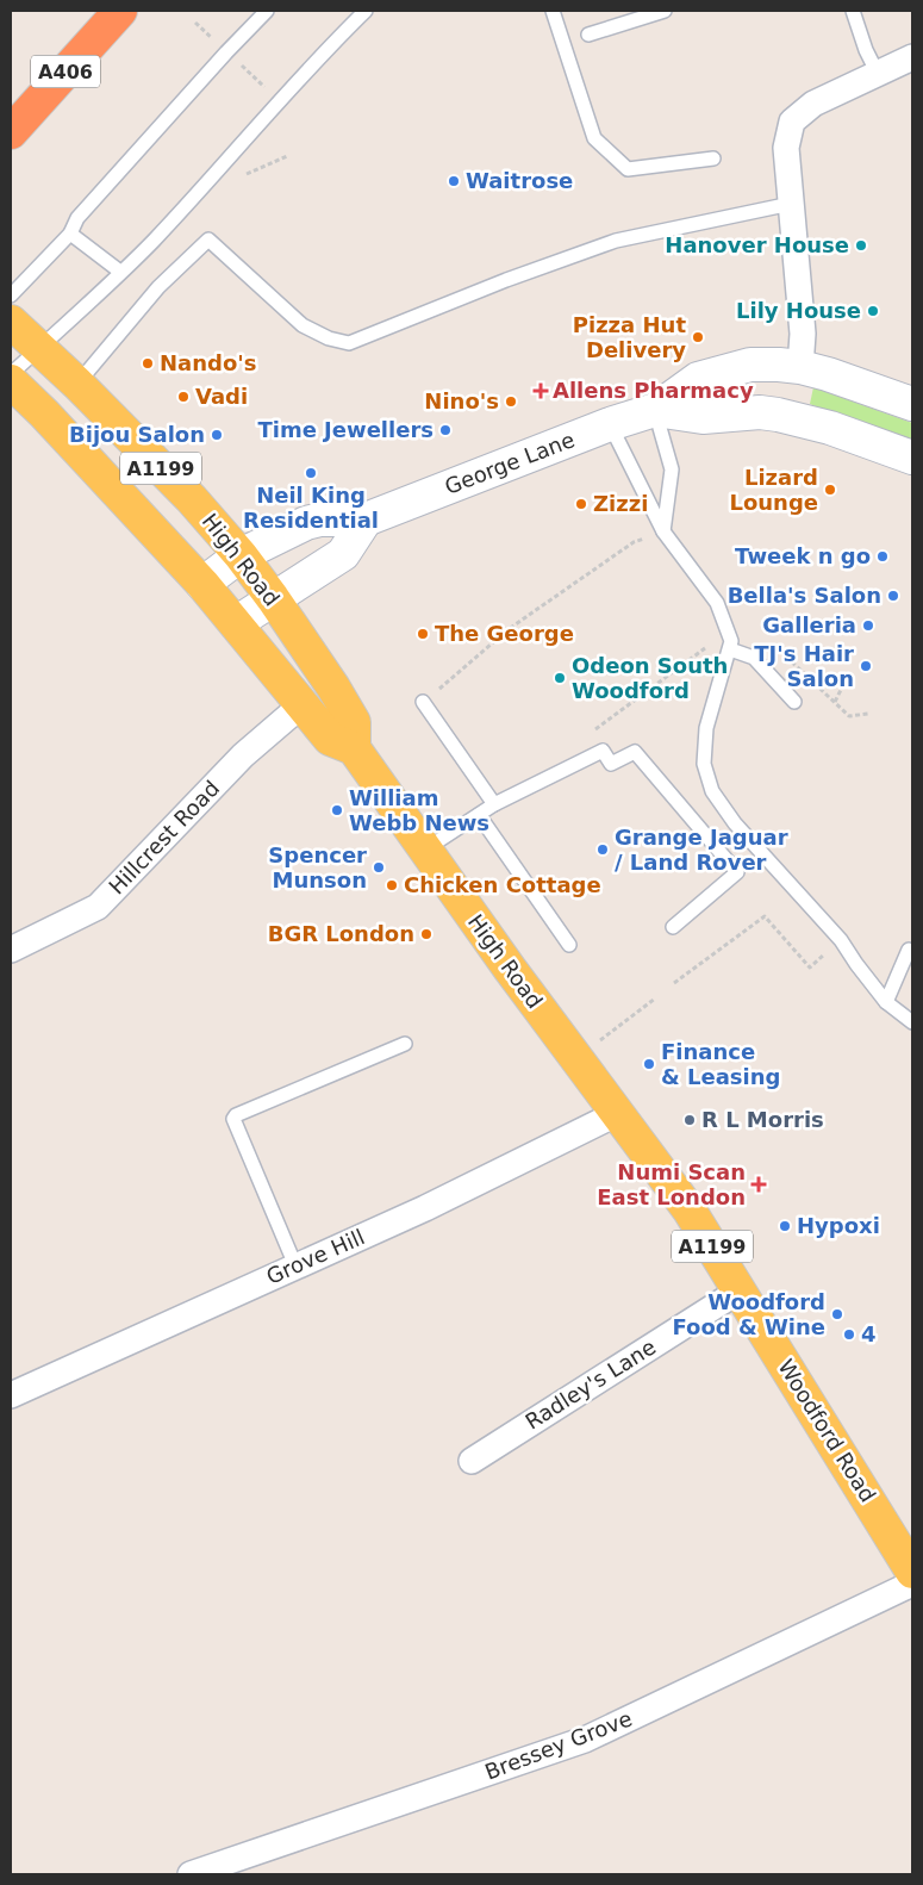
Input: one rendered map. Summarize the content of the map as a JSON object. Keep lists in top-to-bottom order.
{
  "streets": {
    "highway": ["A406"],
    "main road": [
      "George Lane",
      "A1199",
      "High Road",
      "Woodford Road"
    ],
    "street": [
      "Hillcrest Road",
      "Grove Hill",
      "Radley's Lane",
      "Bressey Grove"
    ]
  },
  "crossings": [
    ["George Lane", "High Road"],
    ["High Road", "Hillcrest Road"],
    ["High Road", "Grove Hill"],
    ["High Road", "Woodford Road"],
    ["Grove Hill", "Woodford Road"],
    ["Radley's Lane", "Woodford Road"]
  ],
  "places": {
    "other": [
      "Waitrose",
      "Hanover House",
      "Lily House",
      "Pizza Hut Delivery",
      "Nando's",
      "Vadi",
      "Nino's",
      "Time Jewellers",
      "Bijou Salon",
      "Neil King Residential",
      "Lizard Lounge",
      "Zizzi",
      "Tweek n go",
      "Bella's Salon",
      "Galleria",
      "The George",
      "TJ's Hair Salon",
      "Odeon South Woodford",
      "William Webb News",
      "Grange Jaguar / Land Rover",
      "Spencer Munson",
      "Chicken Cottage",
      "BGR London",
      "Finance & Leasing",
      "R L Morris",
      "Hypoxi",
      "Woodford Food & Wine",
      "4"
    ],
    "health": ["Allens Pharmacy", "Numi Scan East London"]
  }
}
